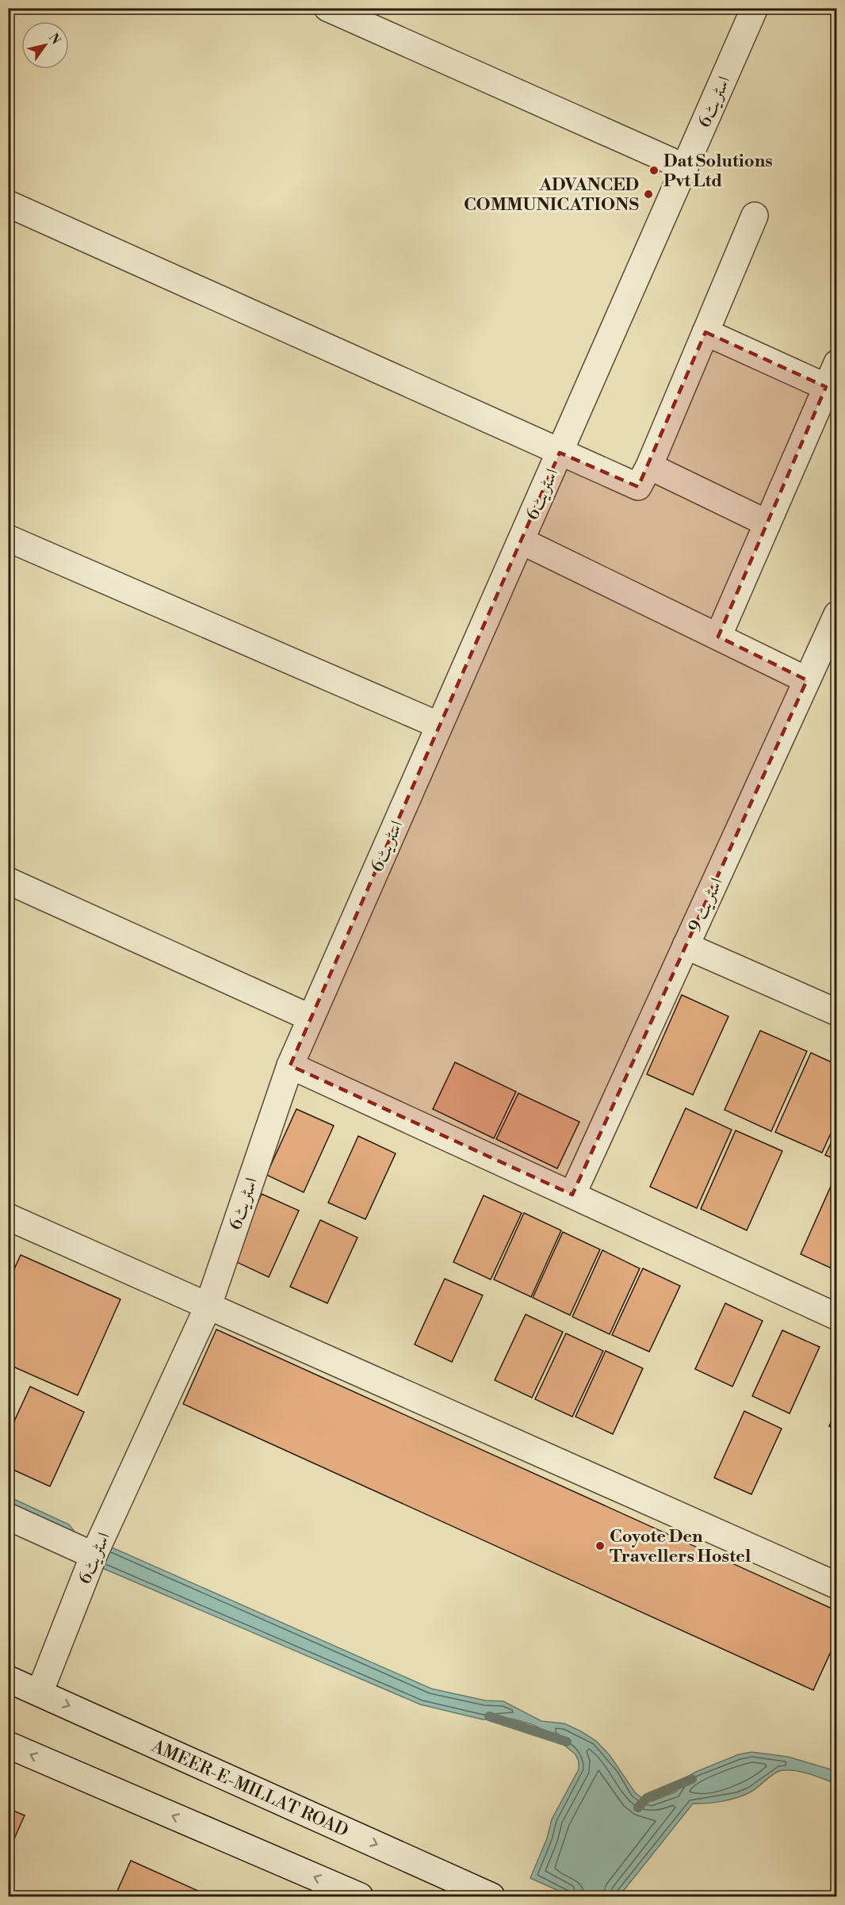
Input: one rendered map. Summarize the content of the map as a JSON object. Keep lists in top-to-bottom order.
{
  "streets": {
    "street": ["اسٹریٹ6", "اسٹریٹ 9", "AMEER-E-MILLAT ROAD"]
  },
  "crossings": [
    ["اسٹریٹ6", "AMEER-E-MILLAT ROAD"]
  ],
  "places": ["Dat Solutions Pvt Ltd", "ADVANCED COMMUNICATIONS", "Coyote Den Travellers Hostel"],
  "north": "top right"
}
